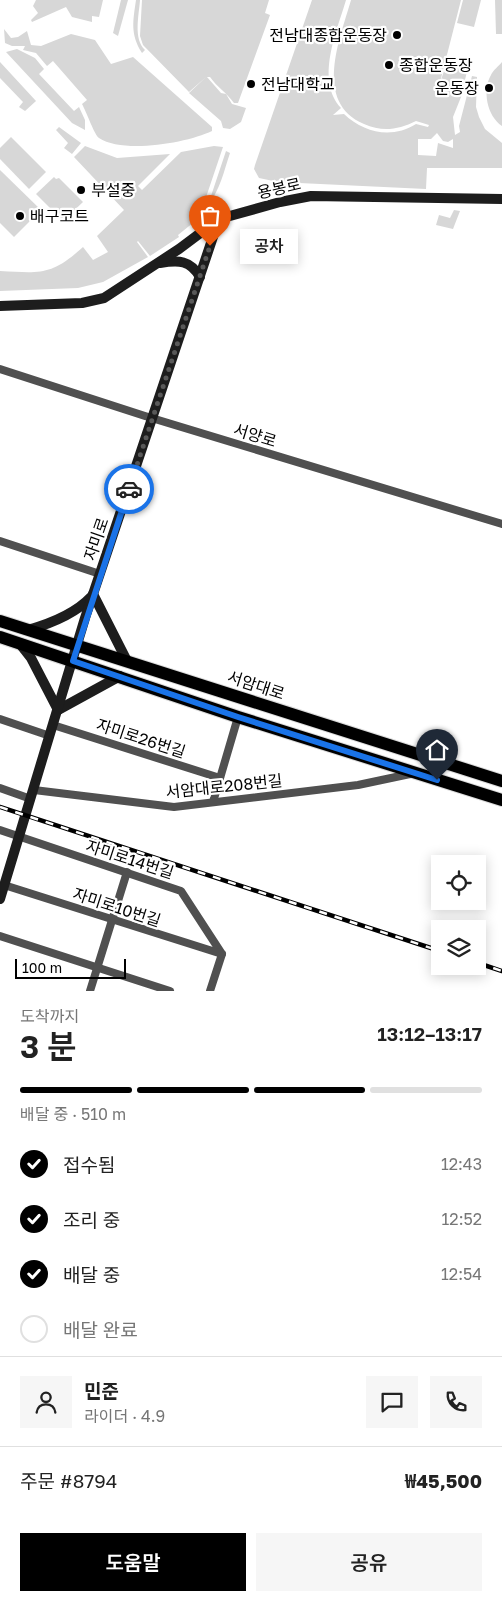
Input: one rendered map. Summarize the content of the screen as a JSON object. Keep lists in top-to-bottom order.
{
  "streets": {
    "main road": ["서암대로"],
    "street": [
      "용봉로",
      "서양로",
      "자미로",
      "자미로26번길",
      "서암대로208번길",
      "자미로14번길",
      "자미로10번길"
    ]
  },
  "crossings": [
    ["용봉로", "자미로"],
    ["서양로", "자미로"],
    ["자미로", "서암대로"],
    ["자미로", "자미로26번길"],
    ["자미로", "서암대로208번길"],
    ["자미로", "자미로14번길"],
    ["자미로", "자미로10번길"],
    ["자미로14번길", "자미로10번길"]
  ],
  "places": [
    "전남대종합운동장",
    "종합운동장",
    "전남대학교",
    "운동장",
    "부설중",
    "배구코트",
    "공차"
  ],
  "scale_bar": "100 m",
  "page": {
    "bubble": "공차",
    "scale": "100 m",
    "heading": ["3 분", "도착까지", "13:12–13:17"],
    "panel": [
      "민준",
      "라이더 · 4.9",
      "주문 #8794",
      "₩45,500"
    ],
    "bar": "배달 중 · 510 m",
    "list": [
      ["접수됨", "12:43"],
      ["조리 중", "12:52"],
      ["배달 중", "12:54"],
      "배달 완료"
    ],
    "buttons": ["도움말", "공유"]
  }
}
